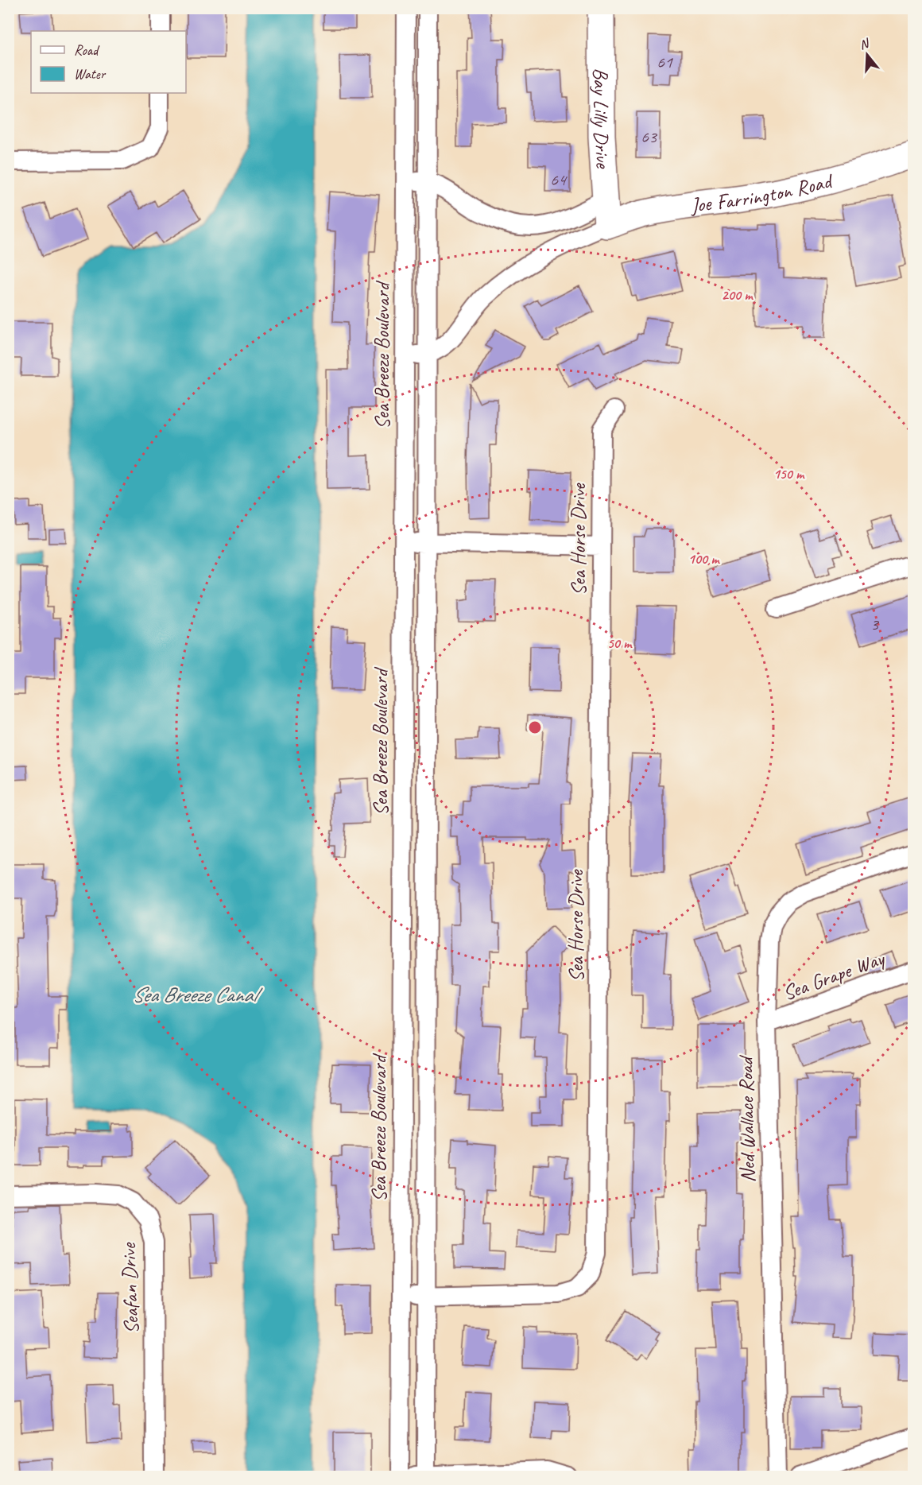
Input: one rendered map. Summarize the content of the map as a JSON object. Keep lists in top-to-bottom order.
{
  "streets": {
    "main road": ["Bay Lilly Drive", "Joe Farrington Road"],
    "street": [
      "Sea Breeze Boulevard",
      "Sea Horse Drive",
      "Sea Grape Way",
      "Ned Wallace Road",
      "Seafan Drive"
    ]
  },
  "crossings": [
    ["Bay Lilly Drive", "Joe Farrington Road"],
    ["Sea Breeze Boulevard", "Sea Horse Drive"],
    ["Sea Grape Way", "Ned Wallace Road"]
  ],
  "water": ["Sea Breeze Canal"],
  "house_numbers": [
    "61",
    "63",
    "64",
    "3"
  ],
  "legend": ["Road", "Water"],
  "north": "top",
  "rings": [
    "200 m",
    "150 m",
    "100 m",
    "50 m"
  ]
}
